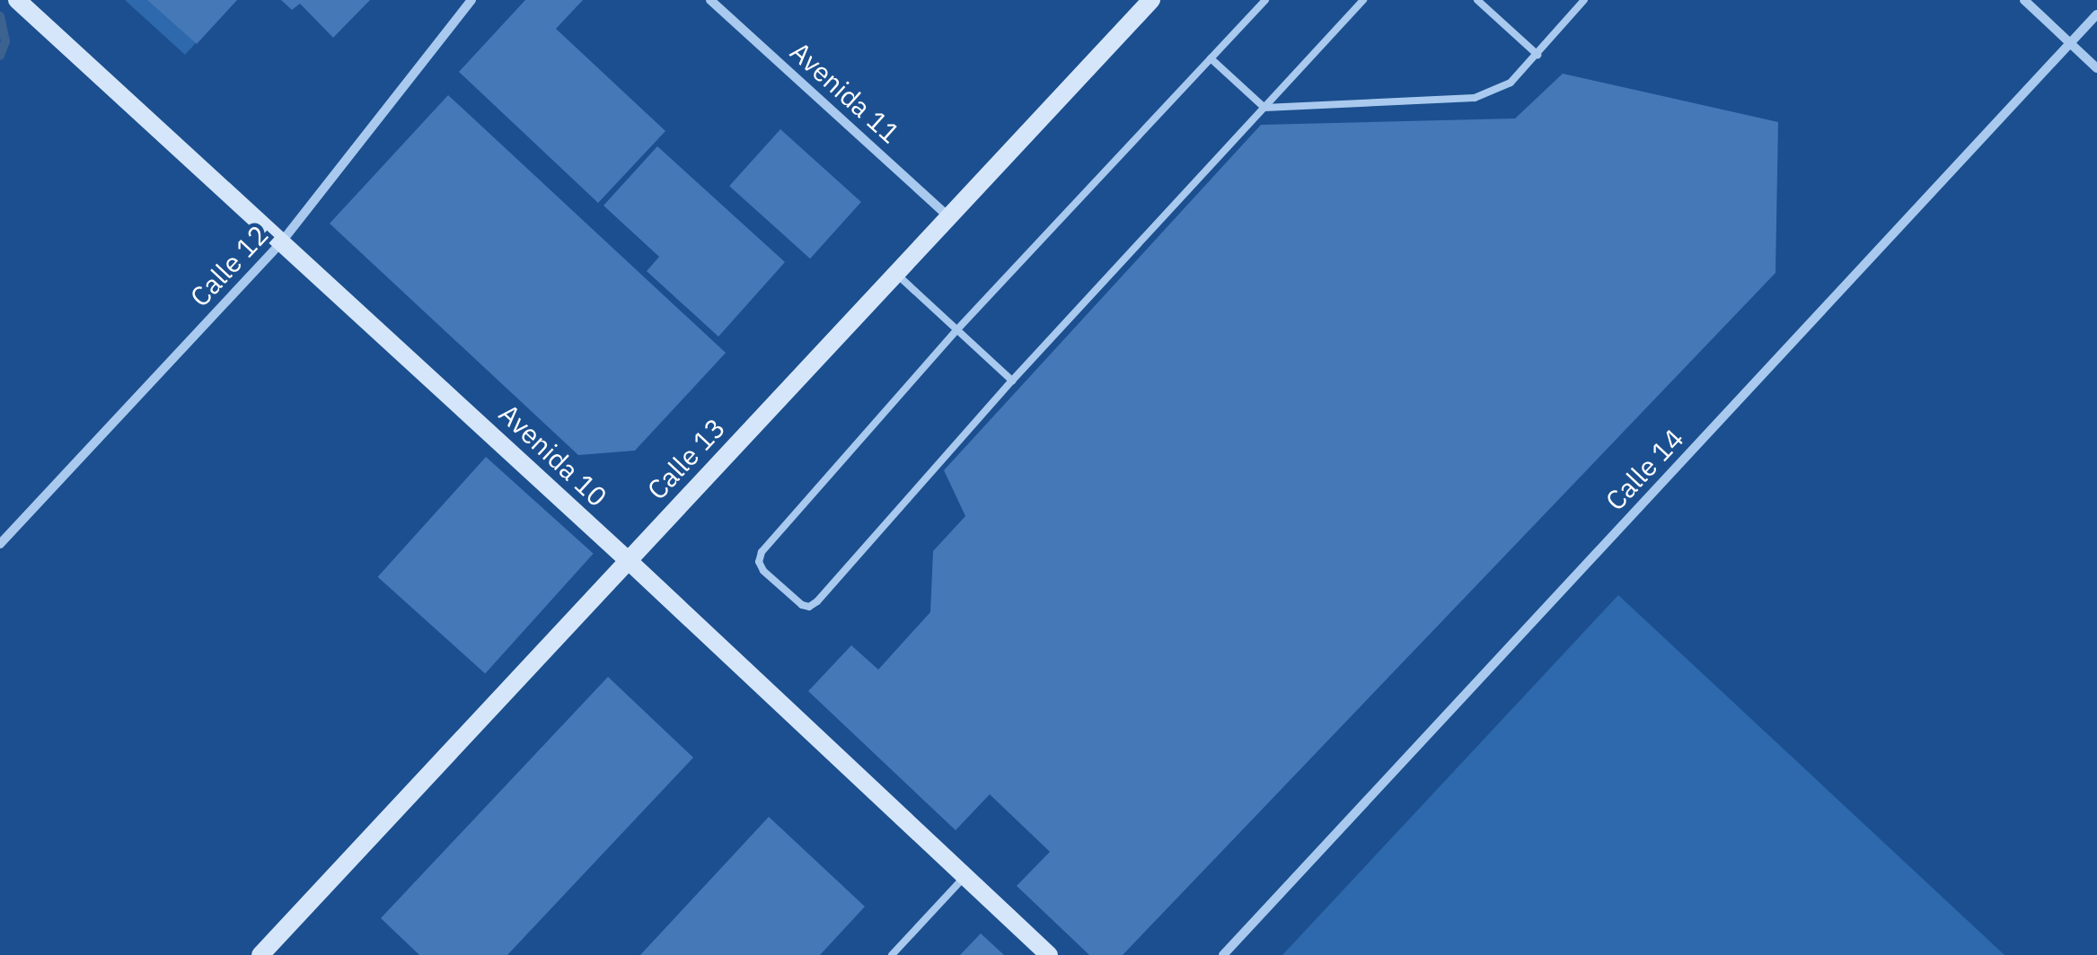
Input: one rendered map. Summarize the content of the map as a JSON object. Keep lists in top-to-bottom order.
{
  "streets": {
    "main road": ["Avenida 10", "Calle 13"],
    "street": ["Avenida 11", "Calle 12", "Calle 14"]
  },
  "crossings": [
    ["Avenida 11", "Calle 13"],
    ["Calle 12", "Avenida 10"],
    ["Avenida 10", "Calle 13"]
  ]
}
